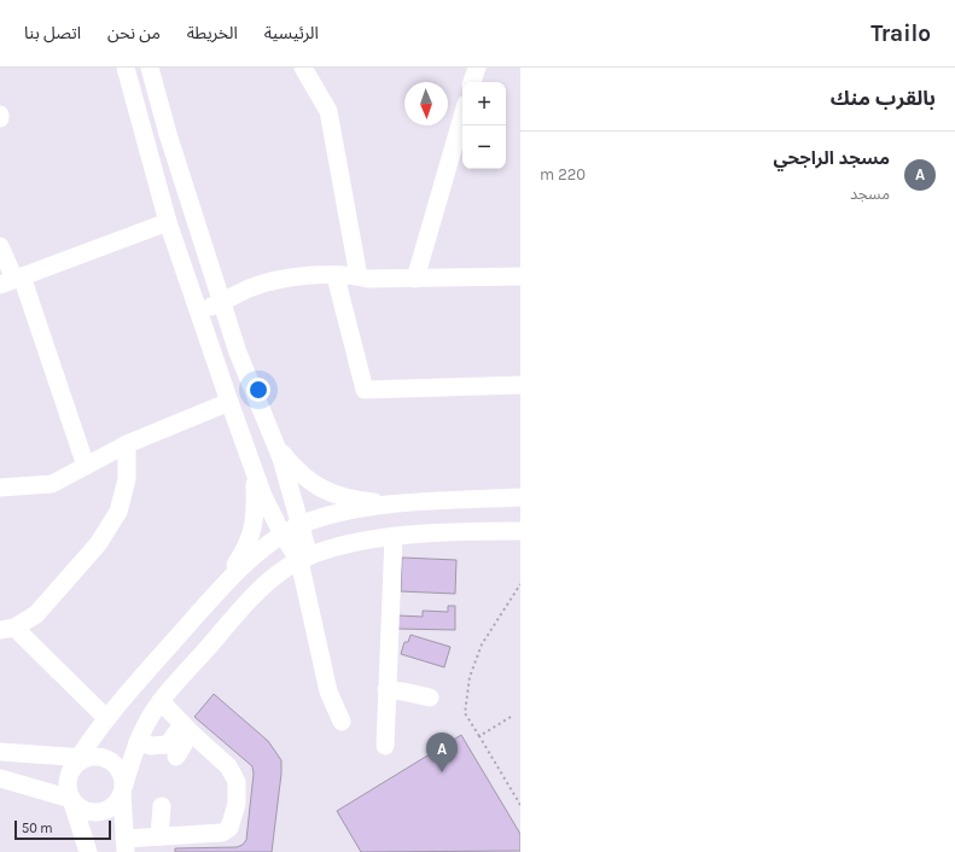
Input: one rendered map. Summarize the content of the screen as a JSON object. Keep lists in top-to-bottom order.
{
  "scale_bar": "50 m",
  "north": "bottom",
  "page": {
    "header": "Trailo",
    "nav": [
      "الرئيسية",
      "الخريطة",
      "من نحن",
      "اتصل بنا"
    ],
    "heading": "بالقرب منك",
    "map_buttons": ["+", "−"],
    "list": [
      {
        "mark": "A",
        "name": "مسجد الراجحي",
        "note": "مسجد",
        "value": "220 m"
      }
    ],
    "pins": "A",
    "scale": "50 m"
  }
}
